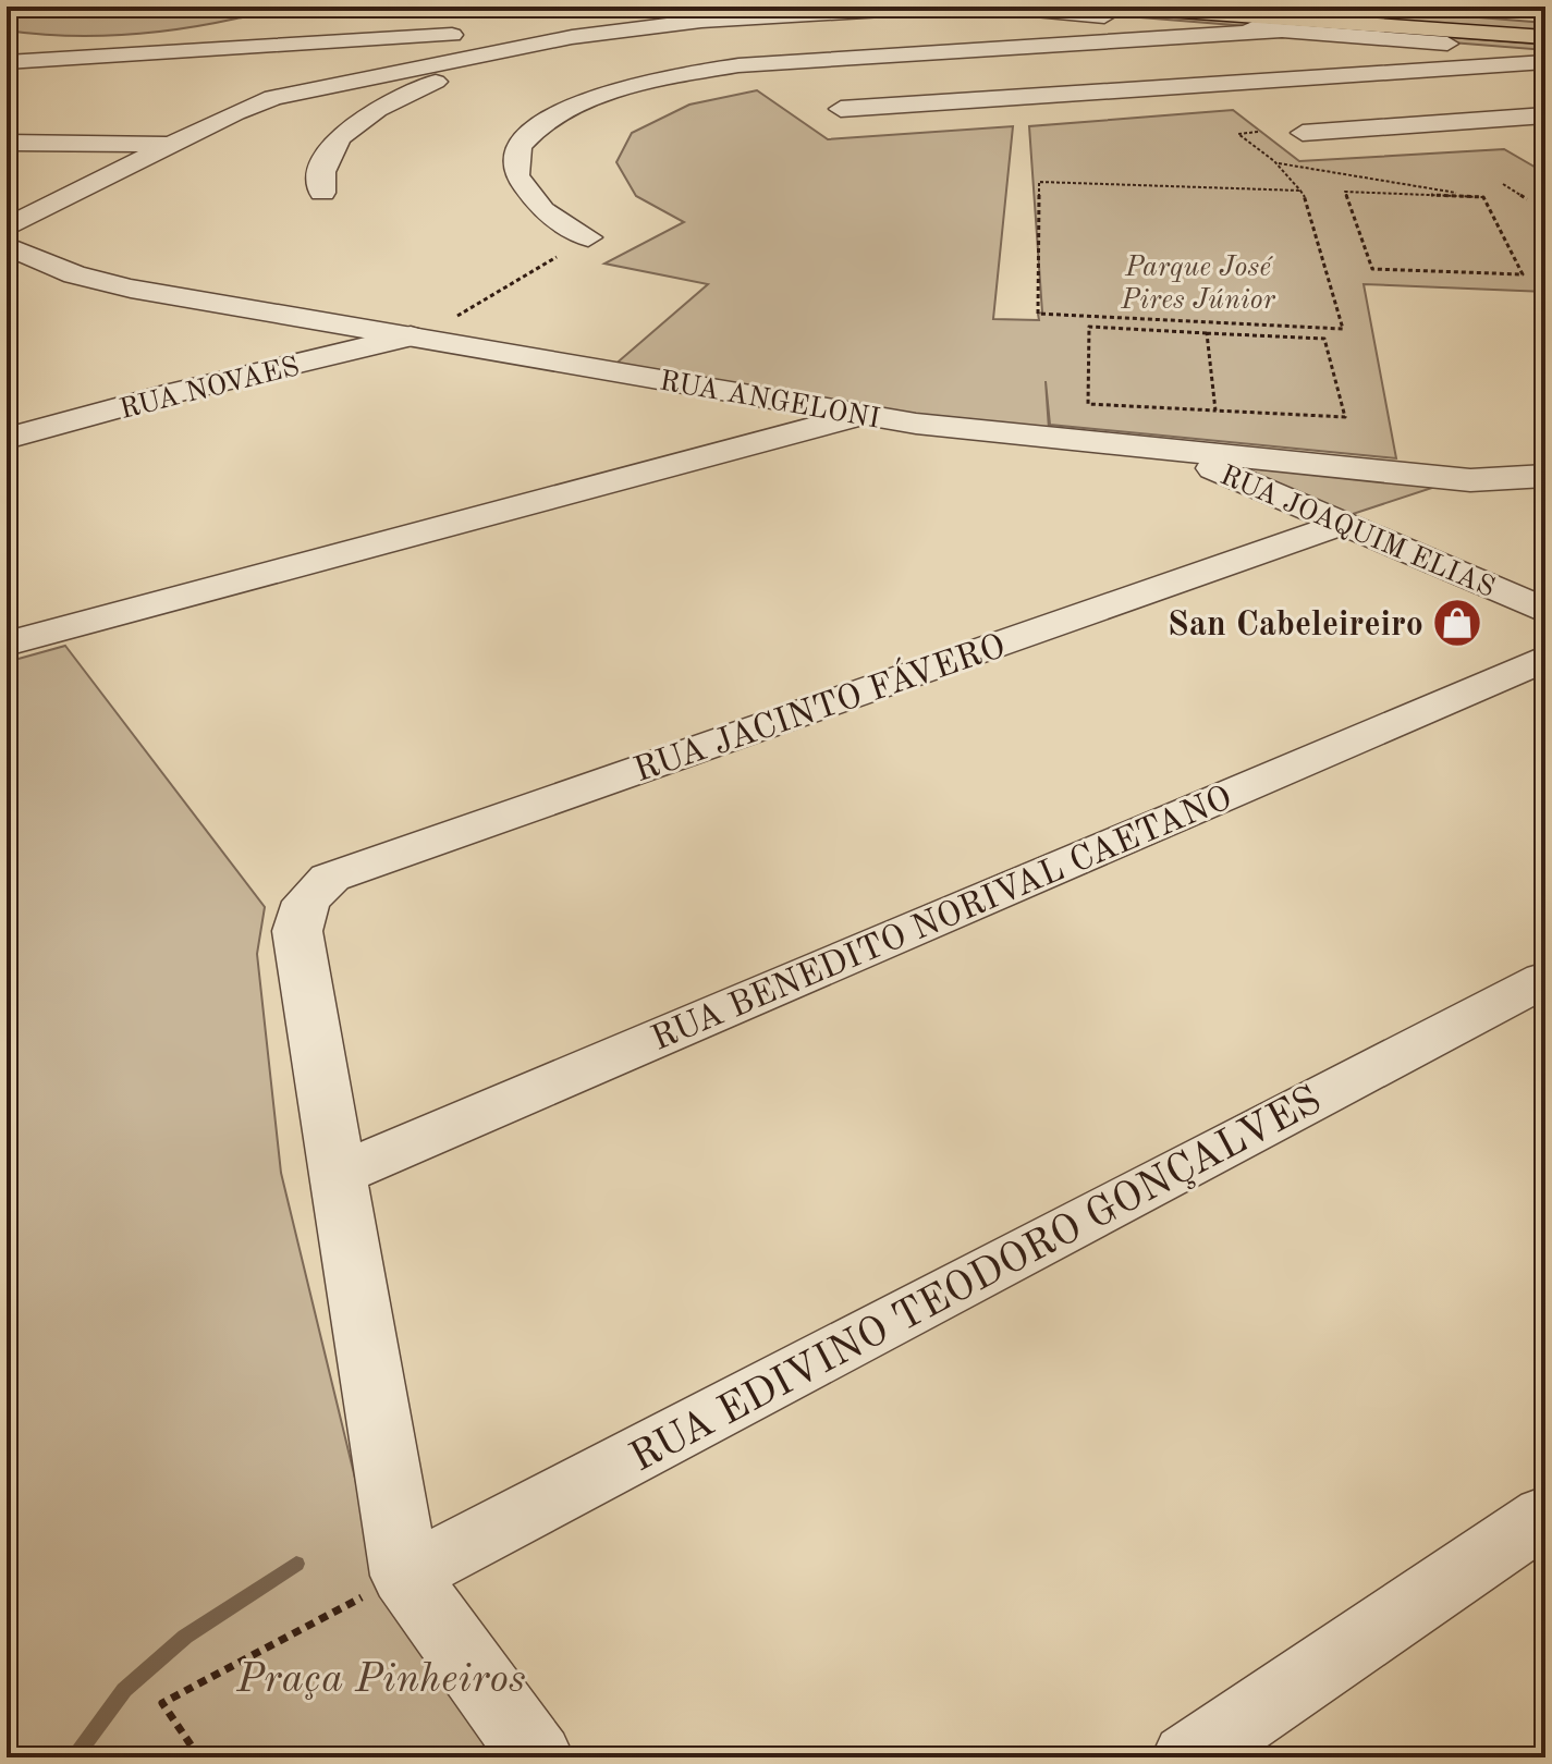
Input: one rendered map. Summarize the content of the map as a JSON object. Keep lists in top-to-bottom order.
{
  "streets": {
    "street": [
      "RUA NOVAES",
      "RUA ANGELONI",
      "RUA JOAQUIM ELIAS",
      "RUA JACINTO FÁVERO",
      "RUA BENEDITO NORIVAL CAETANO",
      "RUA EDIVINO TEODORO GONÇALVES"
    ]
  },
  "crossings": [
    ["RUA NOVAES", "RUA ANGELONI"],
    ["RUA ANGELONI", "RUA JOAQUIM ELIAS"],
    ["RUA ANGELONI", "RUA JACINTO FÁVERO"],
    ["RUA JOAQUIM ELIAS", "RUA JACINTO FÁVERO"],
    ["RUA JACINTO FÁVERO", "RUA BENEDITO NORIVAL CAETANO"]
  ],
  "parks": ["Parque José Pires Júnior", "Praça Pinheiros"],
  "places": {
    "shop": ["San Cabeleireiro"]
  }
}
